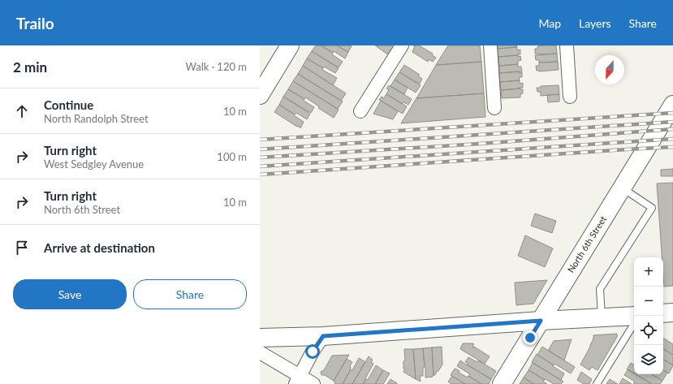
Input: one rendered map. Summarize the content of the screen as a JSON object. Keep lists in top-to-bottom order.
{
  "streets": {
    "street": ["North 6th Street"]
  },
  "north": "bottom",
  "page": {
    "header": "Trailo",
    "nav": ["Map", "Layers", "Share"],
    "heading": ["2 min", "Walk · 120 m"],
    "list": [
      ["Continue", "North Randolph Street", "10 m"],
      ["Turn right", "West Sedgley Avenue", "100 m"],
      ["Turn right", "North 6th Street", "10 m"],
      "Arrive at destination"
    ],
    "map_buttons": ["+", "−"],
    "buttons": ["Save", "Share"]
  }
}
